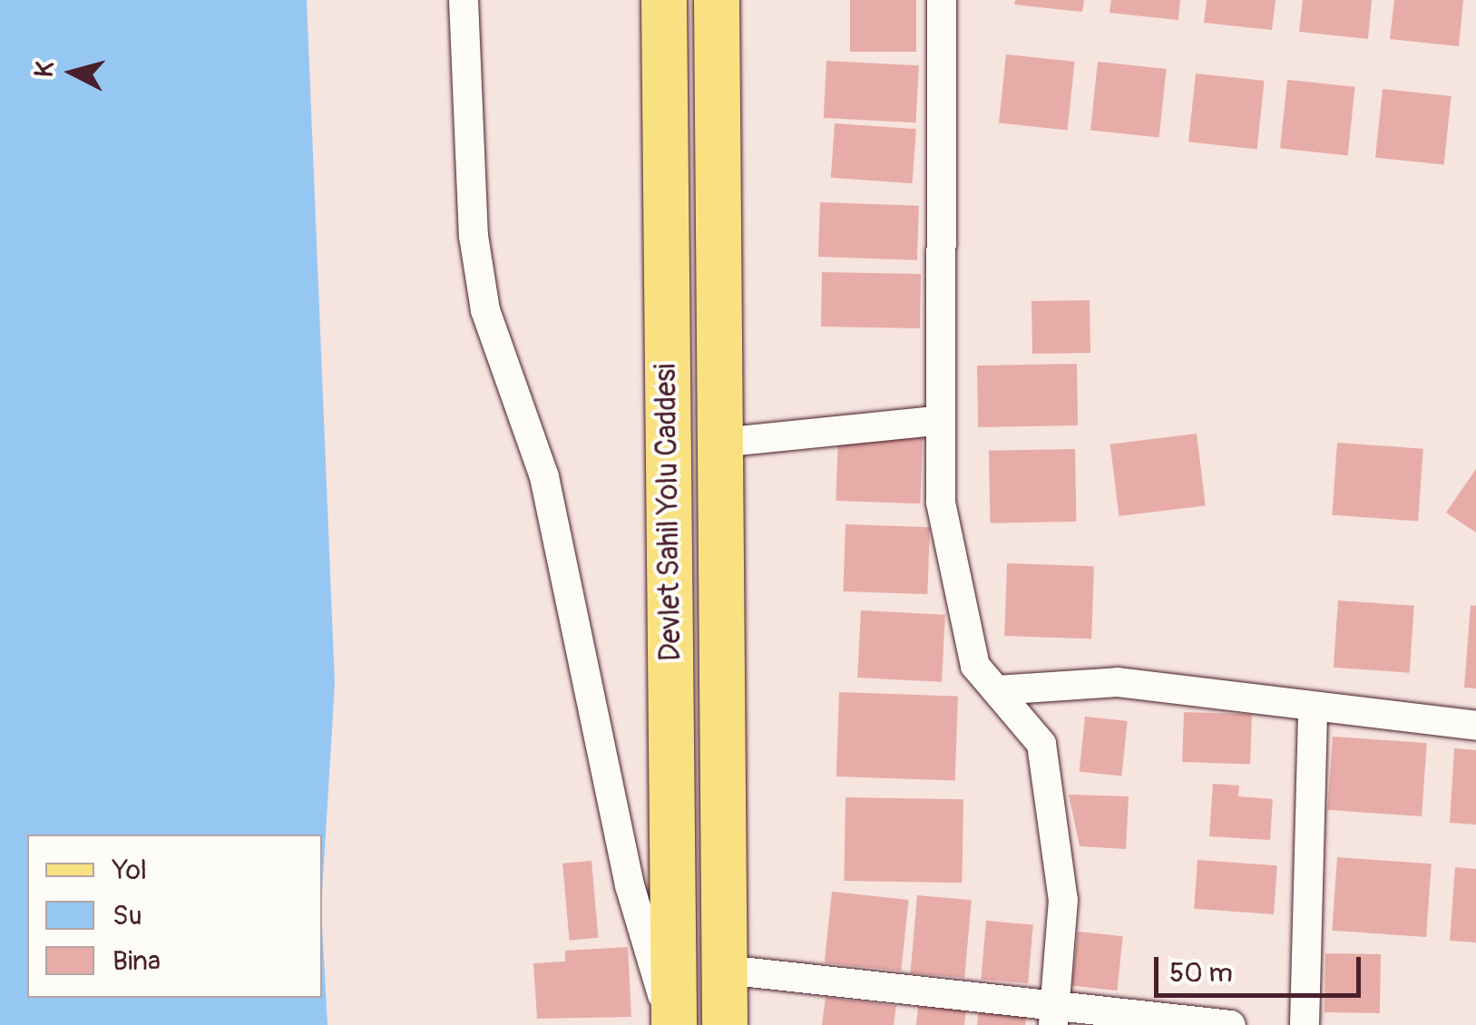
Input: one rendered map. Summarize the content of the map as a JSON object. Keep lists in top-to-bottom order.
{
  "streets": {
    "main road": ["Devlet Sahil Yolu Caddesi"]
  },
  "legend": ["Yol", "Su", "Bina"],
  "scale_bar": "50 m",
  "north": "left"
}
